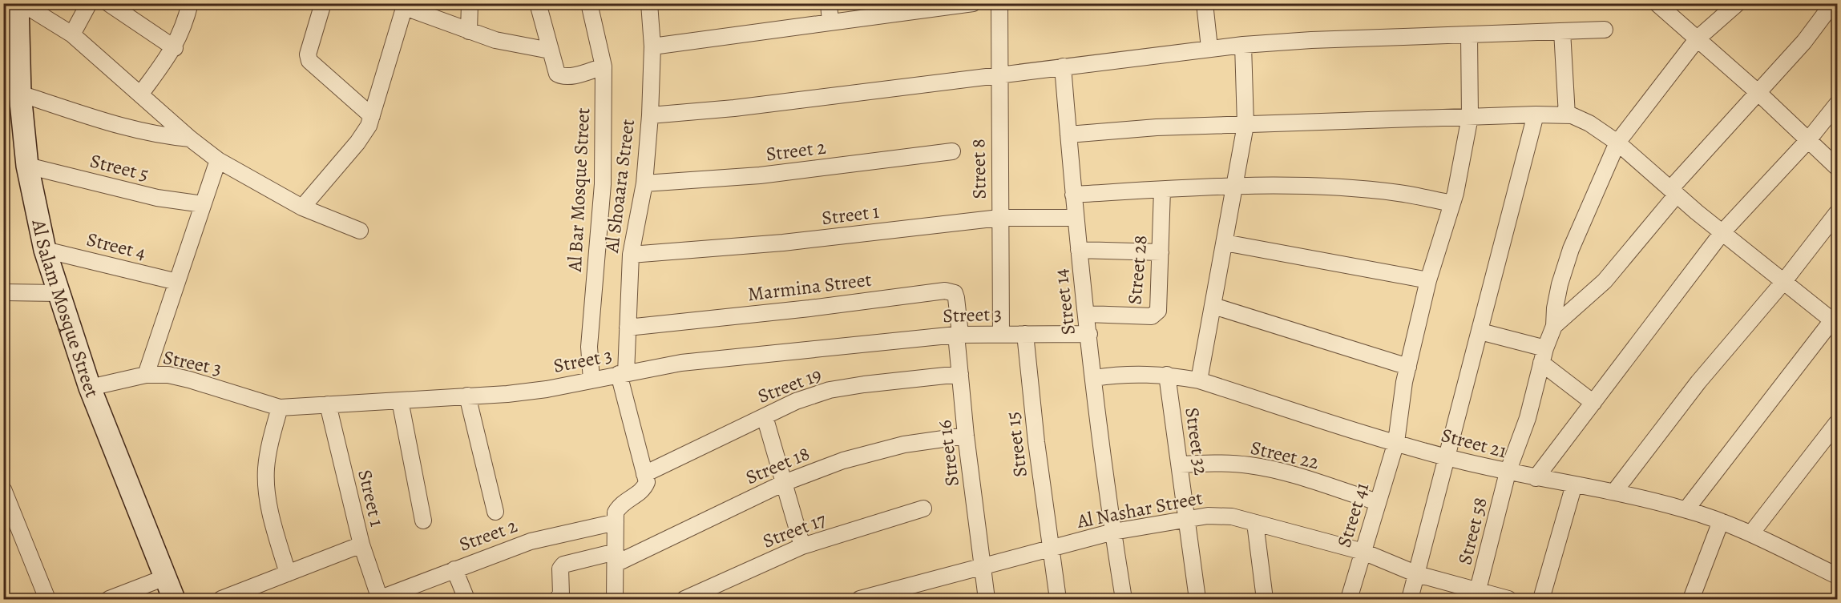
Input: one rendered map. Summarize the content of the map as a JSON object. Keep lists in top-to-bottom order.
{
  "streets": {
    "street": [
      "Street 2",
      "Street 5",
      "Street 8",
      "Al Shoaara Street",
      "Al Bar Mosque Street",
      "Street 1",
      "Street 4",
      "Street 28",
      "Marmina Street",
      "Street 14",
      "Al Salam Mosque Street",
      "Street 3",
      "Street 19",
      "Street 32",
      "Street 21",
      "Street 15",
      "Street 16",
      "Street 22",
      "Street 18",
      "Al Nashar Street",
      "Street 41",
      "Street 17",
      "Street 58"
    ]
  },
  "crossings": [
    ["Street 2", "Al Shoaara Street"],
    ["Street 2", "Street 1"],
    ["Street 5", "Al Salam Mosque Street"],
    ["Street 8", "Street 1"],
    ["Street 8", "Street 3"],
    ["Al Shoaara Street", "Street 1"],
    ["Al Shoaara Street", "Marmina Street"],
    ["Al Shoaara Street", "Street 3"],
    ["Al Bar Mosque Street", "Street 3"],
    ["Street 1", "Street 14"],
    ["Street 1", "Street 3"],
    ["Street 4", "Al Salam Mosque Street"],
    ["Street 28", "Street 14"],
    ["Marmina Street", "Street 3"],
    ["Marmina Street", "Street 16"],
    ["Street 14", "Street 3"],
    ["Street 14", "Street 21"],
    ["Street 14", "Al Nashar Street"],
    ["Al Salam Mosque Street", "Street 3"],
    ["Street 3", "Street 15"],
    ["Street 3", "Street 16"],
    ["Street 19", "Street 16"],
    ["Street 32", "Street 21"],
    ["Street 32", "Street 22"],
    ["Street 32", "Al Nashar Street"],
    ["Street 21", "Street 41"],
    ["Street 21", "Street 58"],
    ["Street 15", "Al Nashar Street"],
    ["Street 16", "Street 18"],
    ["Street 16", "Al Nashar Street"],
    ["Street 22", "Street 41"],
    ["Al Nashar Street", "Street 41"],
    ["Al Nashar Street", "Street 58"]
  ]
}
